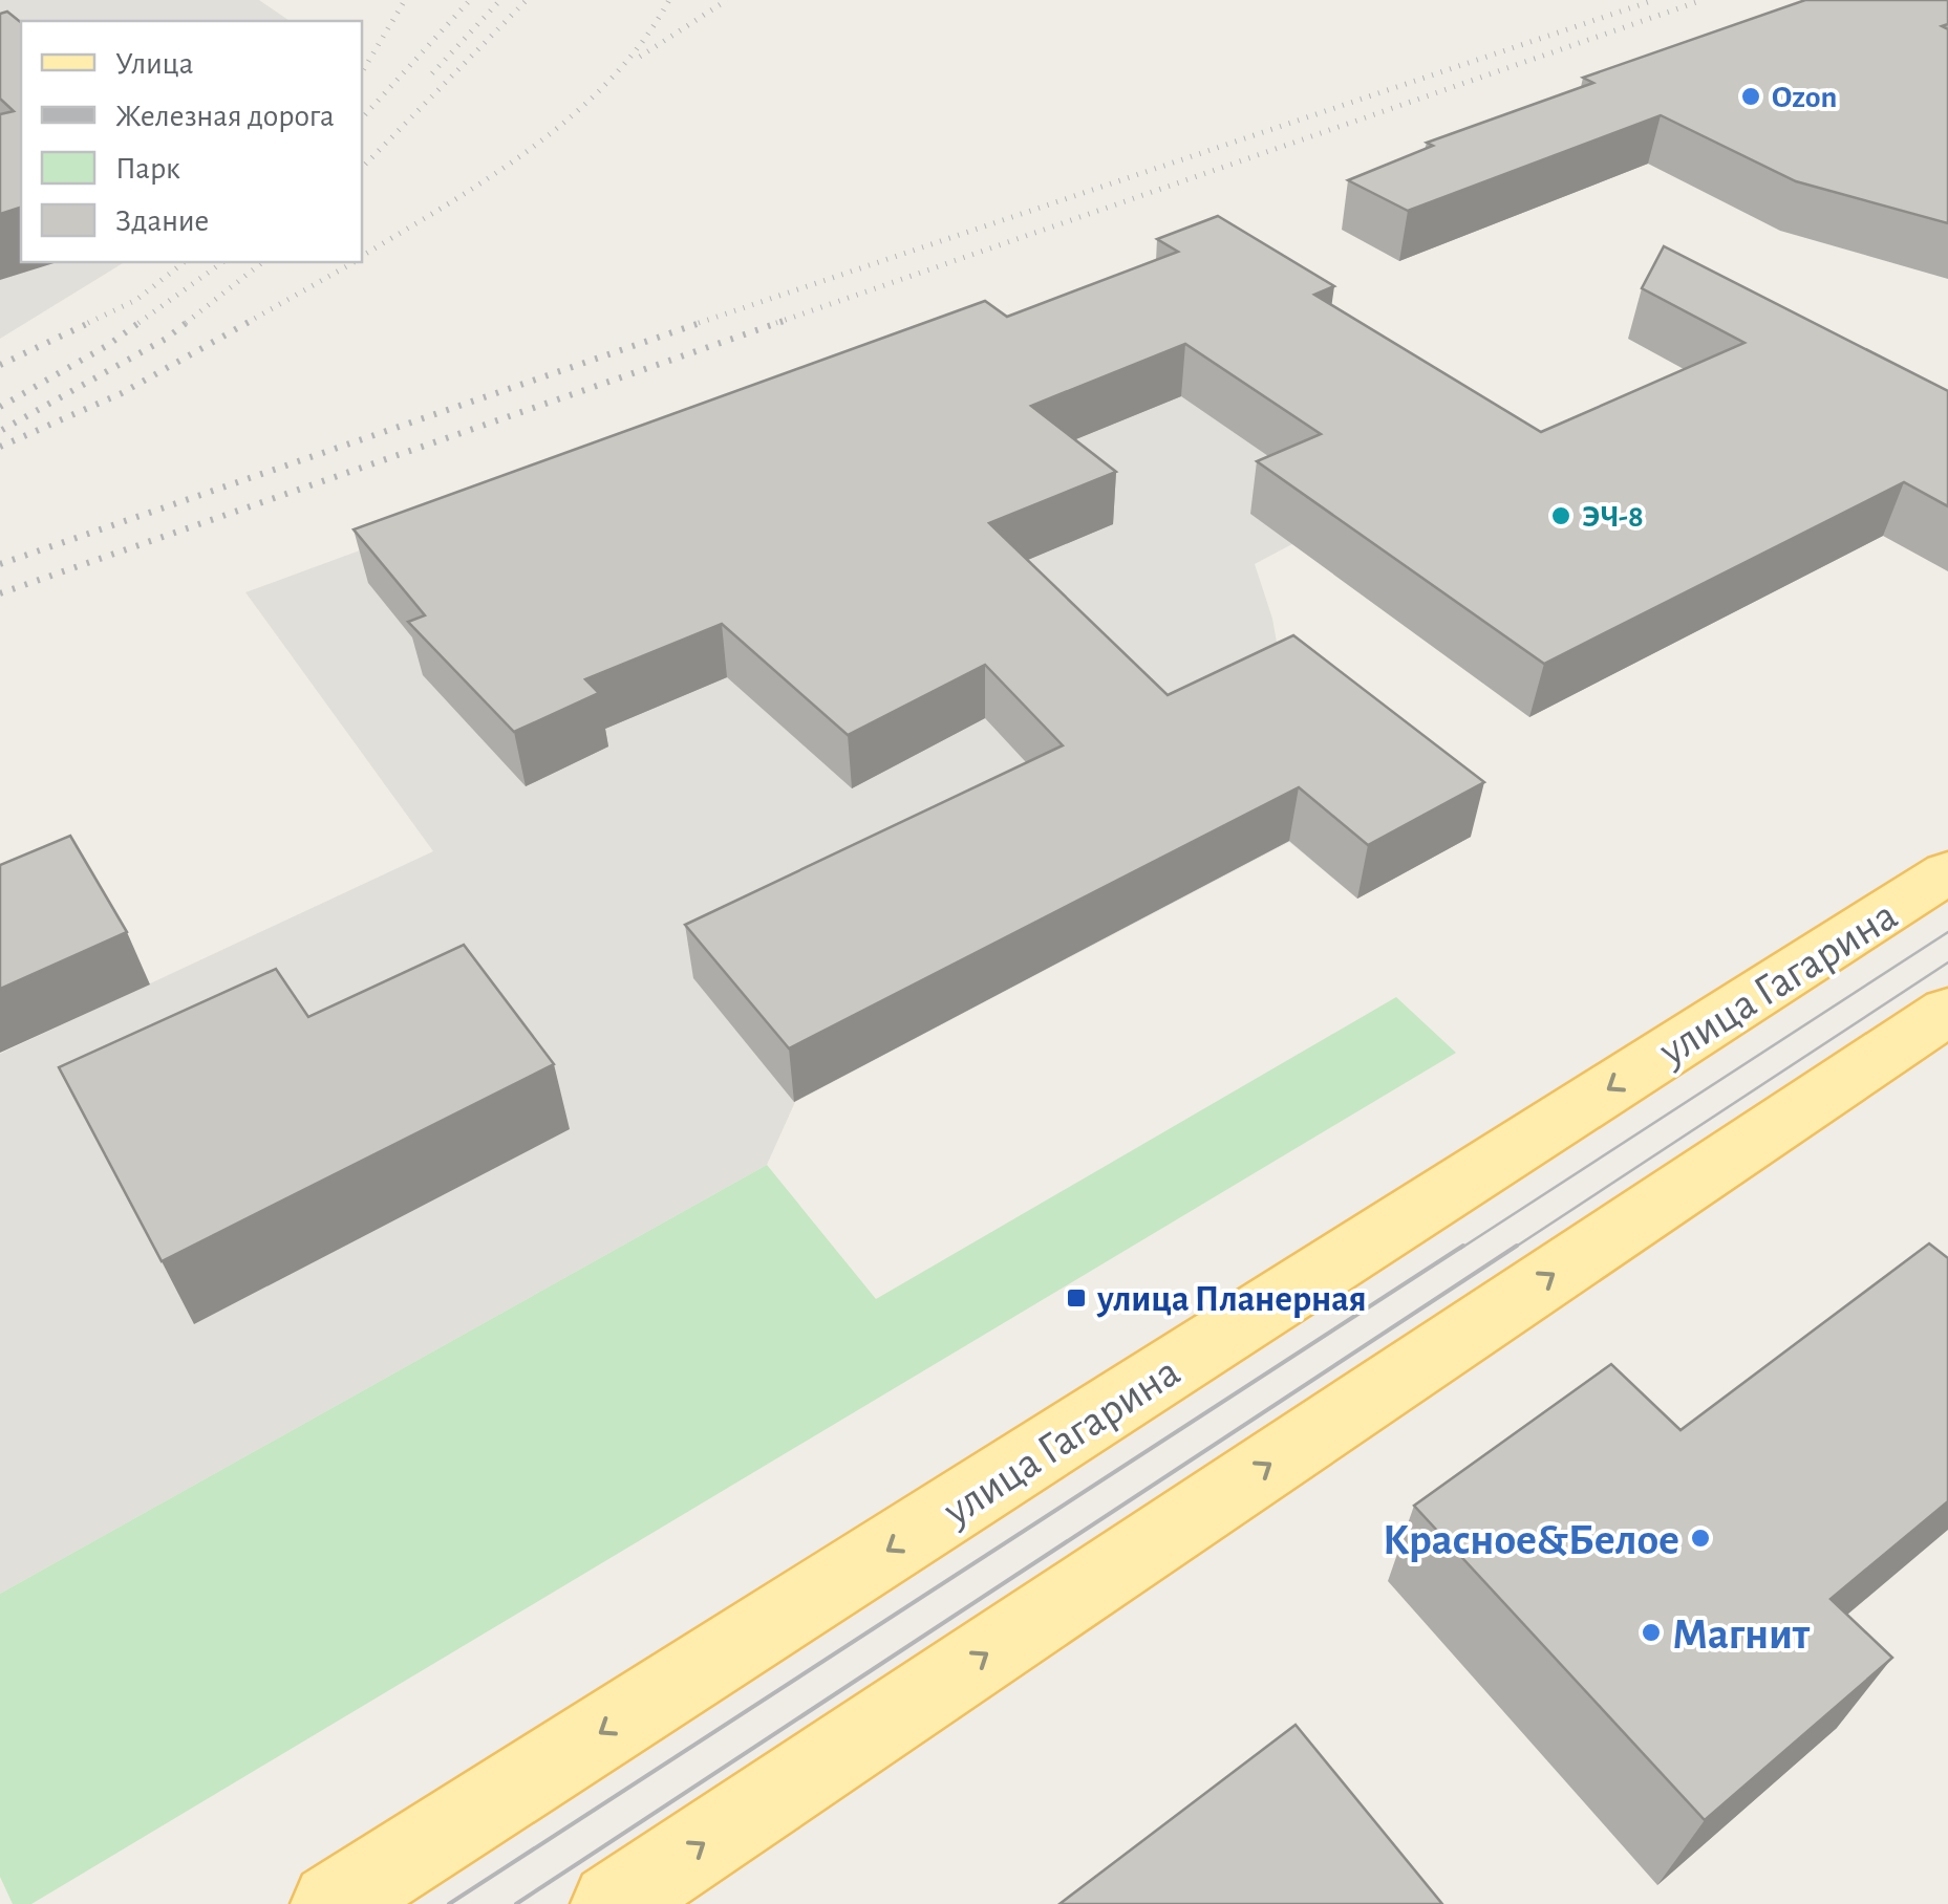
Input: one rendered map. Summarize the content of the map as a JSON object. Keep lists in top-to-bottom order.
{
  "streets": {
    "main road": ["улица Гагарина"]
  },
  "places": {
    "other": [
      "Ozon",
      "ЭЧ-8",
      "Красное&Белое",
      "Магнит"
    ],
    "transit": ["улица Планерная"]
  },
  "legend": [
    "Улица",
    "Железная дорога",
    "Парк",
    "Здание"
  ]
}
